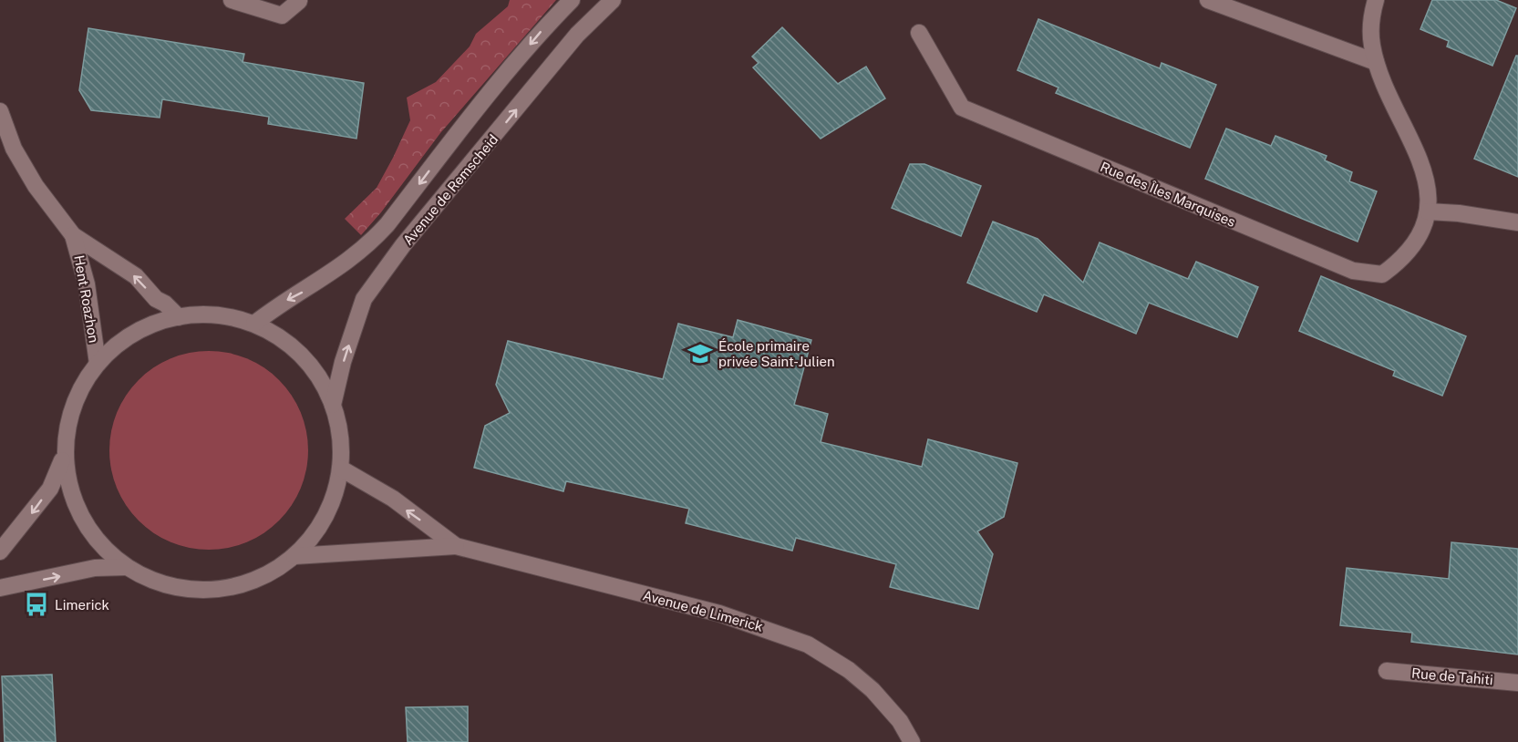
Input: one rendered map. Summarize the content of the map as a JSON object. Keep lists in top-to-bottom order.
{
  "streets": {
    "street": [
      "Avenue de Remscheid",
      "Rue des Îles Marquises",
      "Hent Roazhon",
      "Avenue de Limerick",
      "Rue de Tahiti"
    ]
  },
  "places": {
    "school or university": ["École primaire privée Saint-Julien"],
    "bus stop": ["Limerick"]
  }
}
